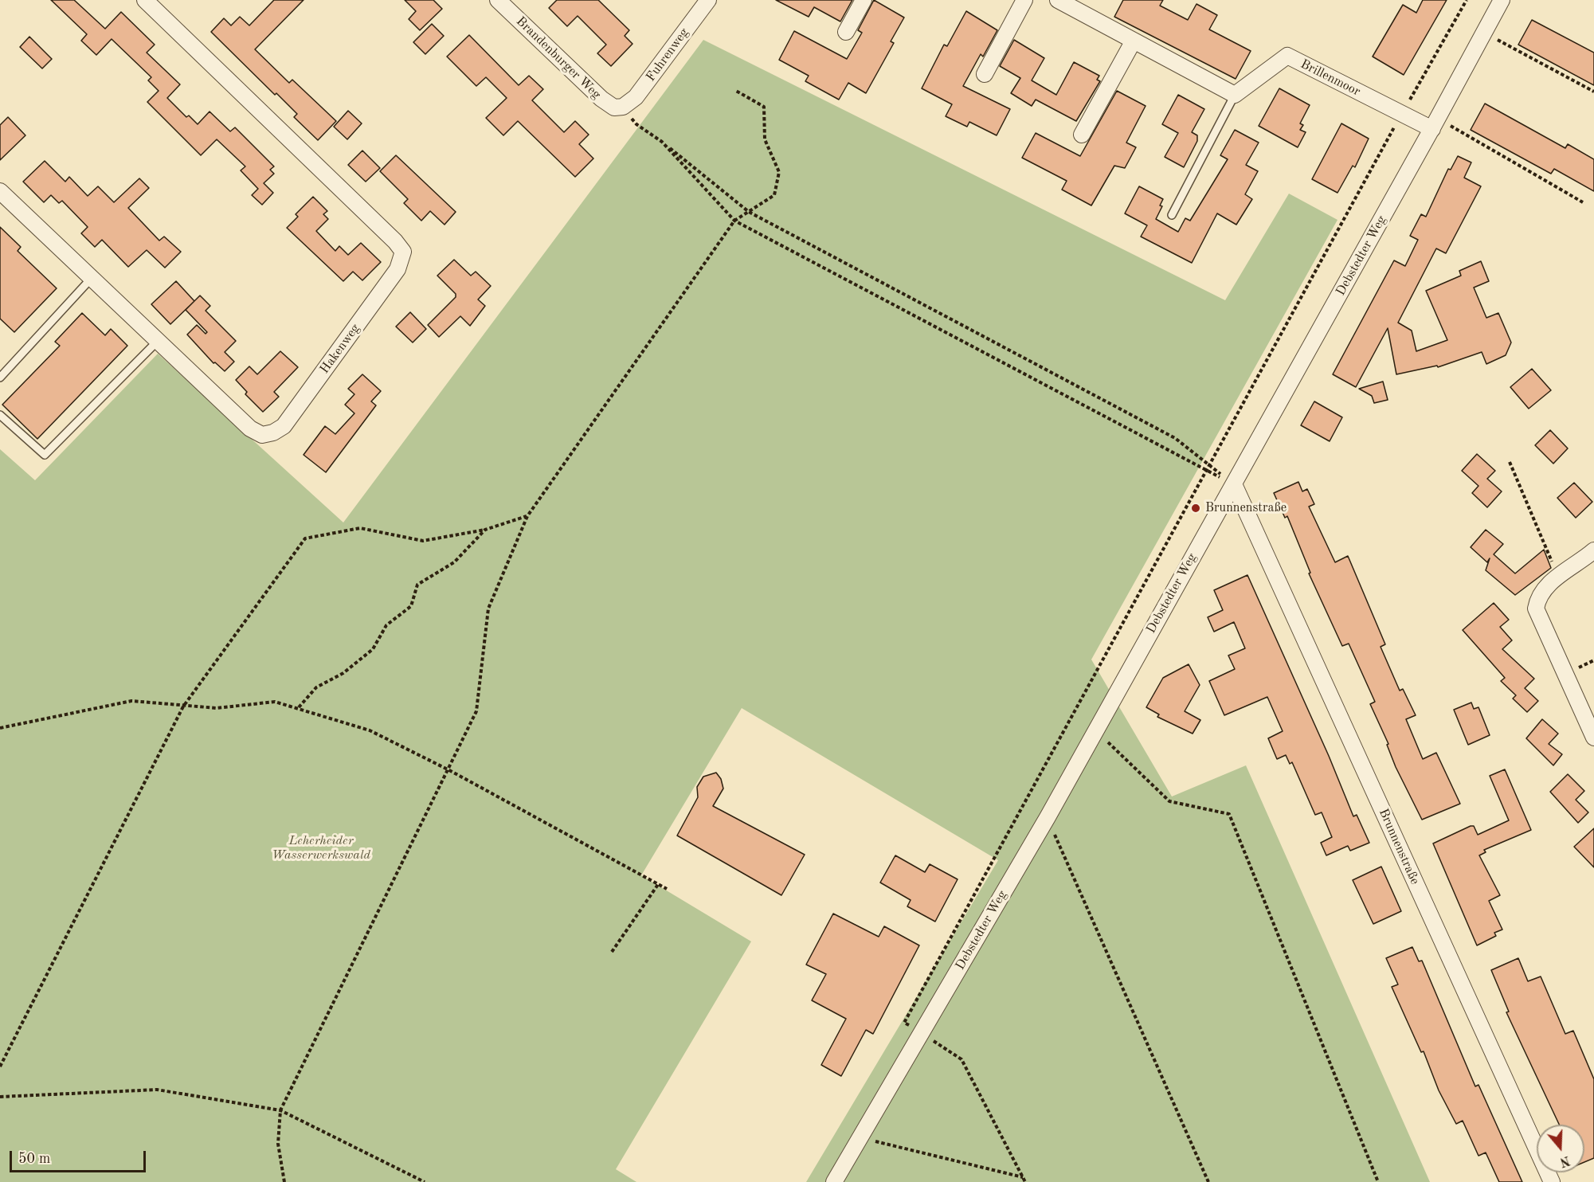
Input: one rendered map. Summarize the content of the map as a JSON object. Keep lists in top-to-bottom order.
{
  "streets": {
    "street": [
      "Fuhrenweg",
      "Brandenburger Weg",
      "Brillenmoor",
      "Debstedter Weg",
      "Hakenweg",
      "Brunnenstraße"
    ]
  },
  "crossings": [
    ["Fuhrenweg", "Brandenburger Weg"],
    ["Brillenmoor", "Debstedter Weg"],
    ["Debstedter Weg", "Brunnenstraße"]
  ],
  "parks": ["Leherheider Wasserwerkswald"],
  "places": ["Brunnenstraße"],
  "scale_bar": "50 m",
  "north": "bottom"
}
